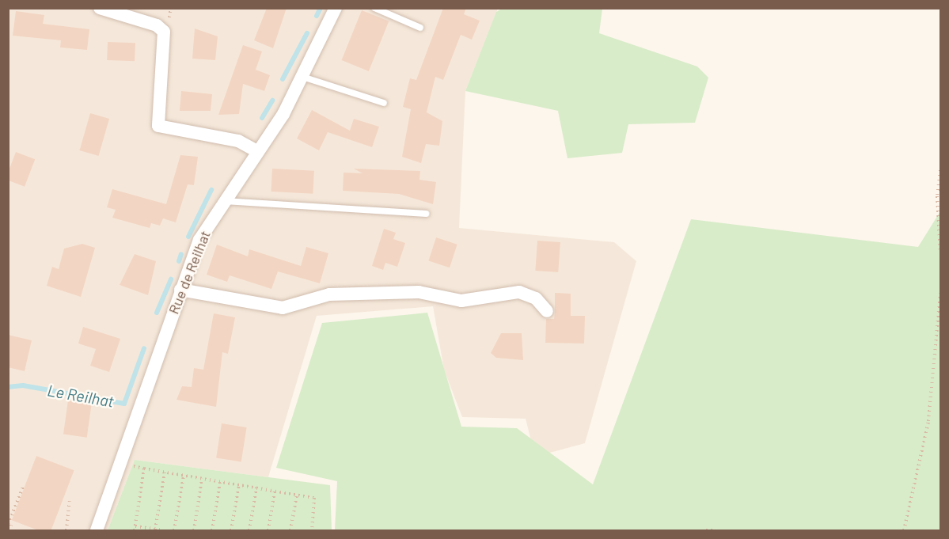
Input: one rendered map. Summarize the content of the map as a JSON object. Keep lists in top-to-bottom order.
{
  "streets": {
    "street": ["Rue de Reilhat"]
  },
  "water": ["Le Reilhat"]
}
